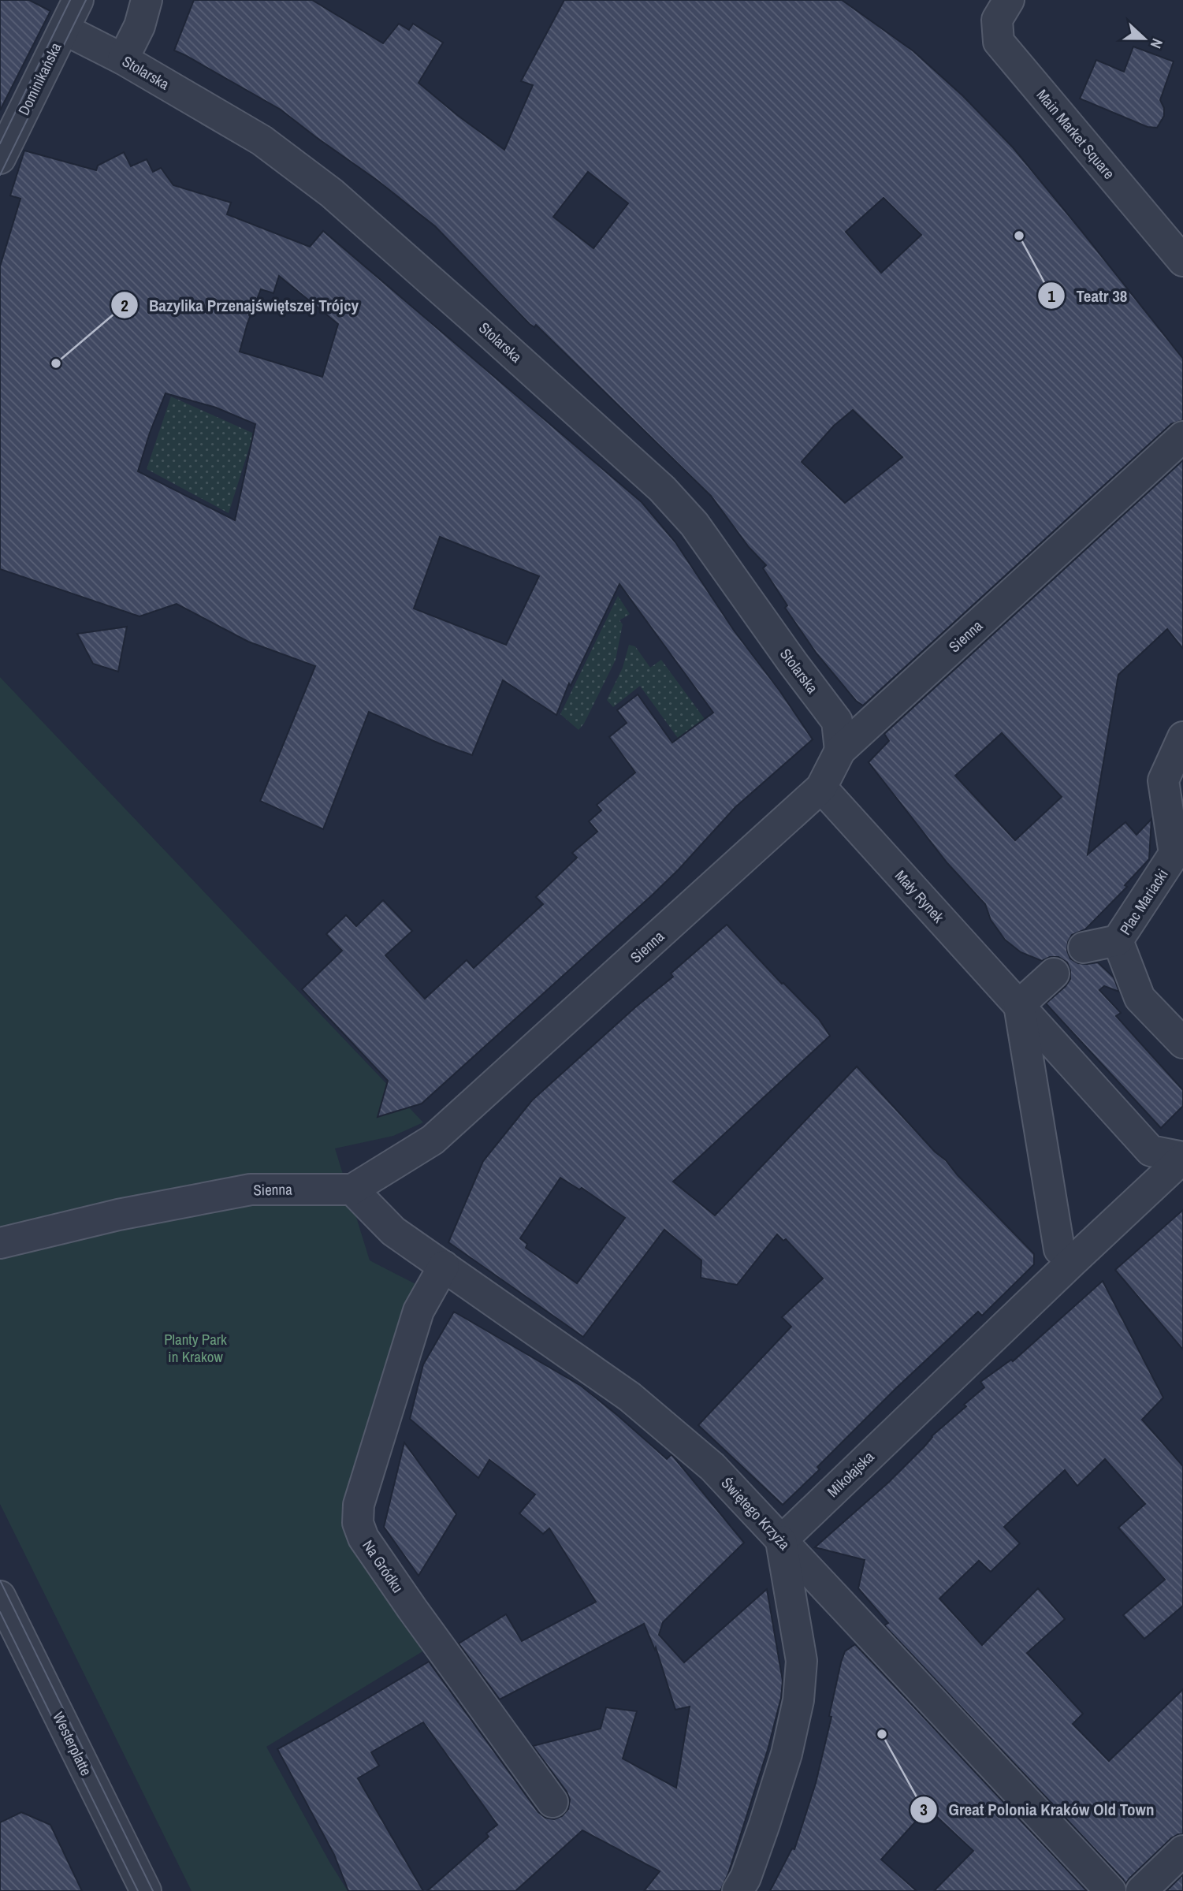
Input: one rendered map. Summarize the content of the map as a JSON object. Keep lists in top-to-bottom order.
{
  "streets": {
    "street": [
      "Stolarska",
      "Dominikańska",
      "Main Market Square",
      "Sienna",
      "Mały Rynek",
      "Plac Mariacki",
      "Mikołajska",
      "Świętego Krzyża",
      "Na Gródku",
      "Westerplatte"
    ]
  },
  "crossings": [
    ["Stolarska", "Dominikańska"],
    ["Stolarska", "Sienna"],
    ["Sienna", "Mały Rynek"],
    ["Sienna", "Świętego Krzyża"],
    ["Mały Rynek", "Mikołajska"],
    ["Mikołajska", "Świętego Krzyża"],
    ["Świętego Krzyża", "Na Gródku"]
  ],
  "parks": ["Planty Park in Krakow"],
  "places": ["Teatr 38", "Bazylika Przenajświętszej Trójcy", "Great Polonia Kraków Old Town"],
  "north": "right"
}
